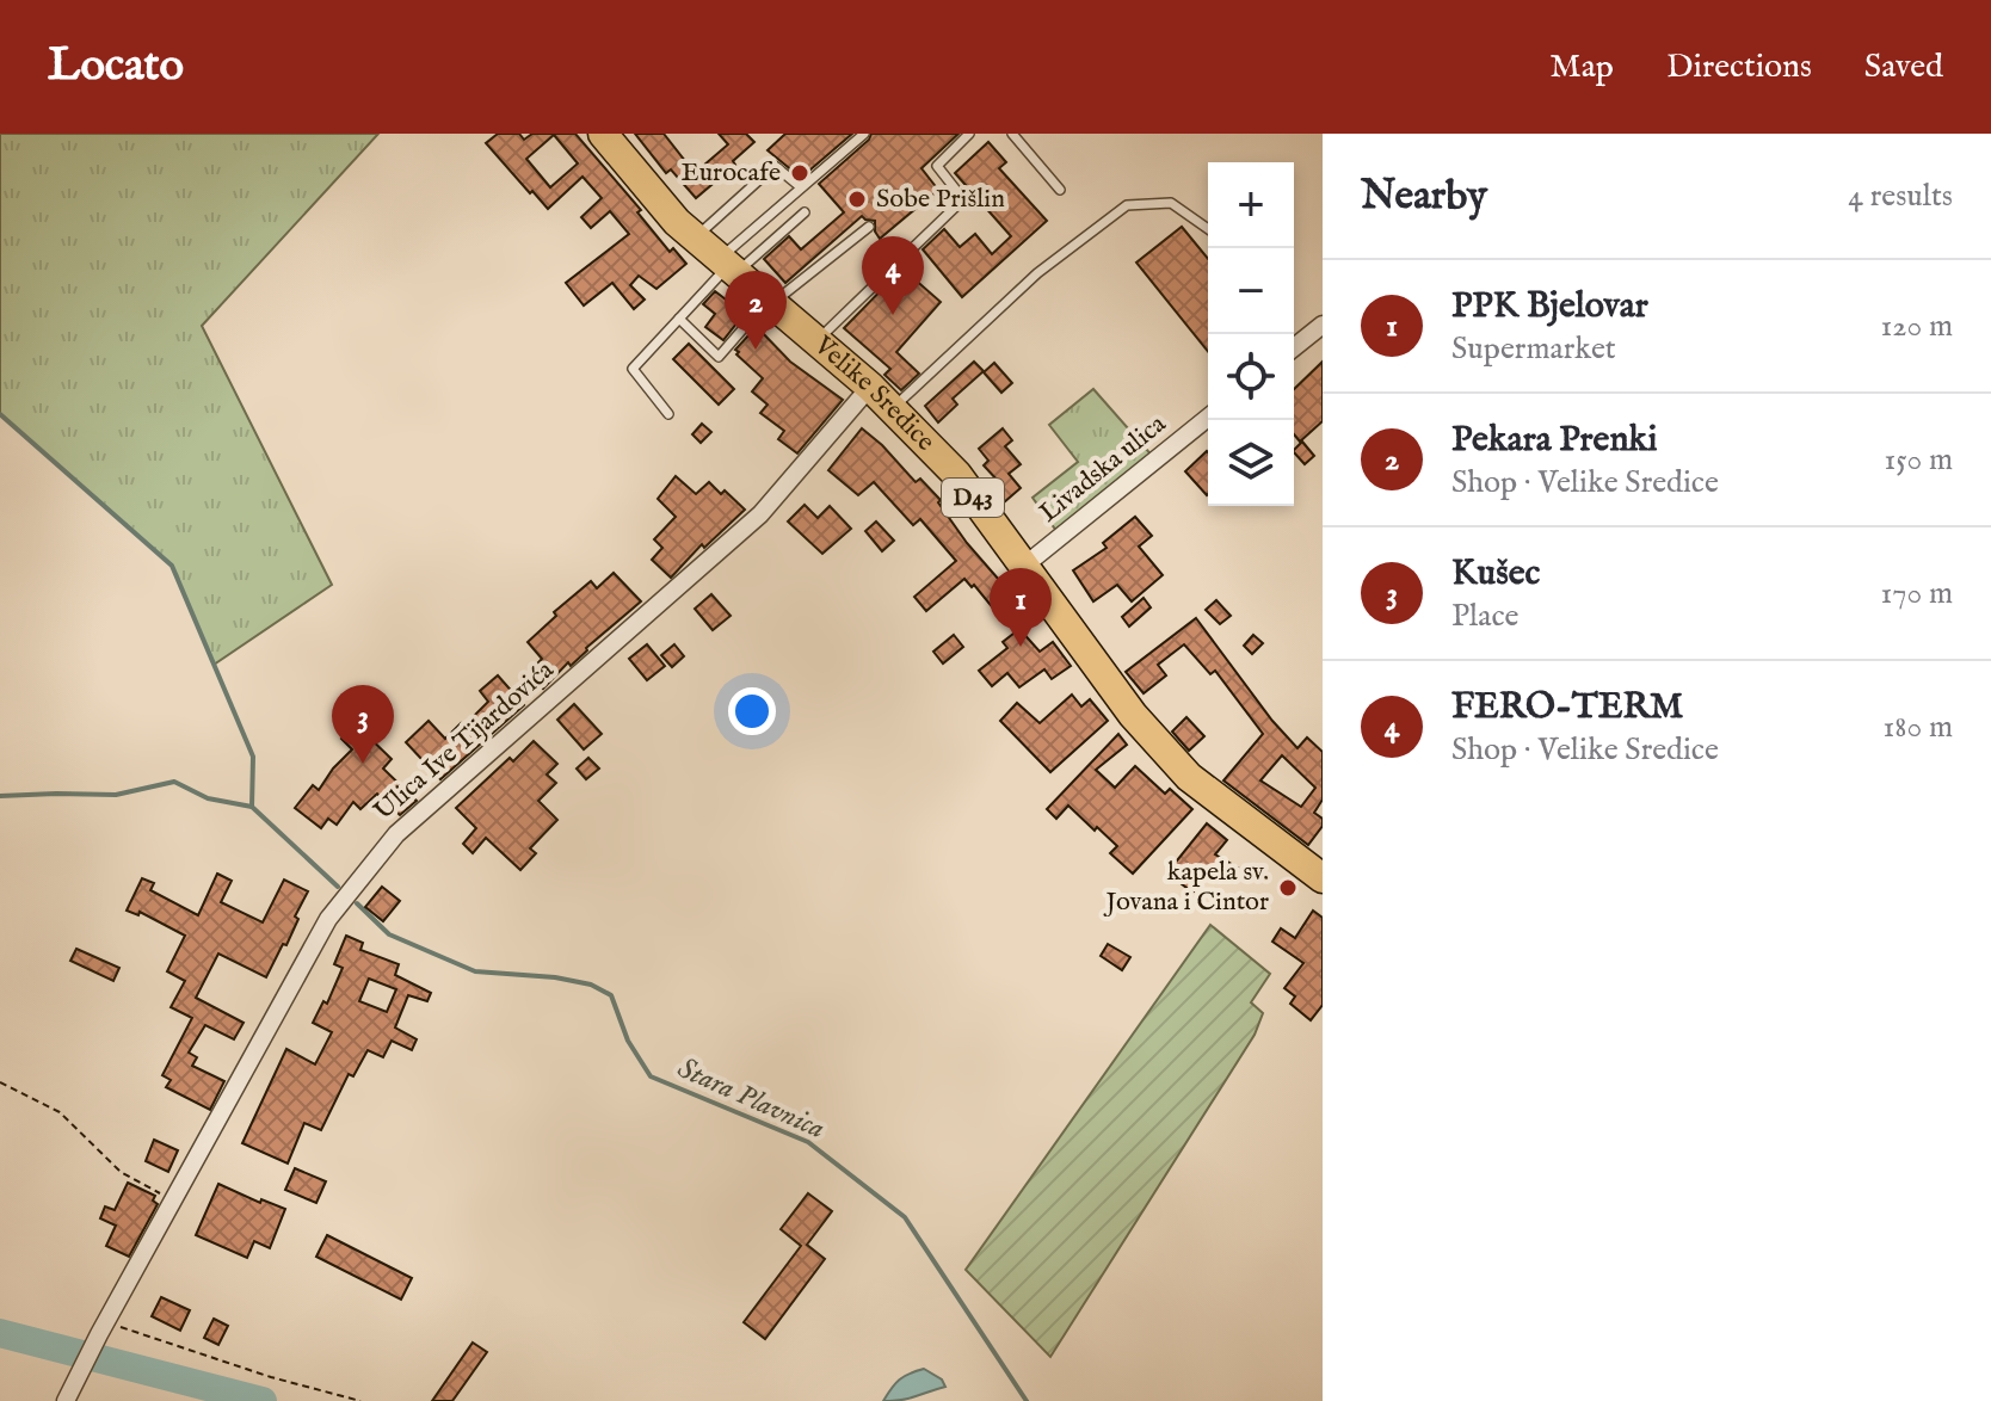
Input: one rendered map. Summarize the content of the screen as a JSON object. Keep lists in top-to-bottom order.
{
  "streets": {
    "main road": ["Velike Sredice", "D43"],
    "street": ["Livadska ulica", "Ulica Ive Tijardovića"]
  },
  "crossings": [
    ["Velike Sredice", "Livadska ulica"],
    ["Velike Sredice", "Ulica Ive Tijardovića"]
  ],
  "water": ["Stara Plavnica"],
  "places": ["Eurocafe", "Sobe Prišlin", "kapela sv. Jovana i Cintor"],
  "page": {
    "header": "Locato",
    "nav": ["Map", "Directions", "Saved"],
    "heading": ["Nearby", "4 results"],
    "map_buttons": ["+", "−"],
    "pins": [
      "4",
      "2",
      "1",
      "3"
    ],
    "list": [
      {
        "mark": "1",
        "name": "PPK Bjelovar",
        "note": "Supermarket",
        "value": "120 m"
      },
      {
        "mark": "2",
        "name": "Pekara Prenki",
        "note": "Shop · Velike Sredice",
        "value": "150 m"
      },
      {
        "mark": "3",
        "name": "Kušec",
        "note": "Place",
        "value": "170 m"
      },
      {
        "mark": "4",
        "name": "FERO-TERM",
        "note": "Shop · Velike Sredice",
        "value": "180 m"
      }
    ]
  }
}
